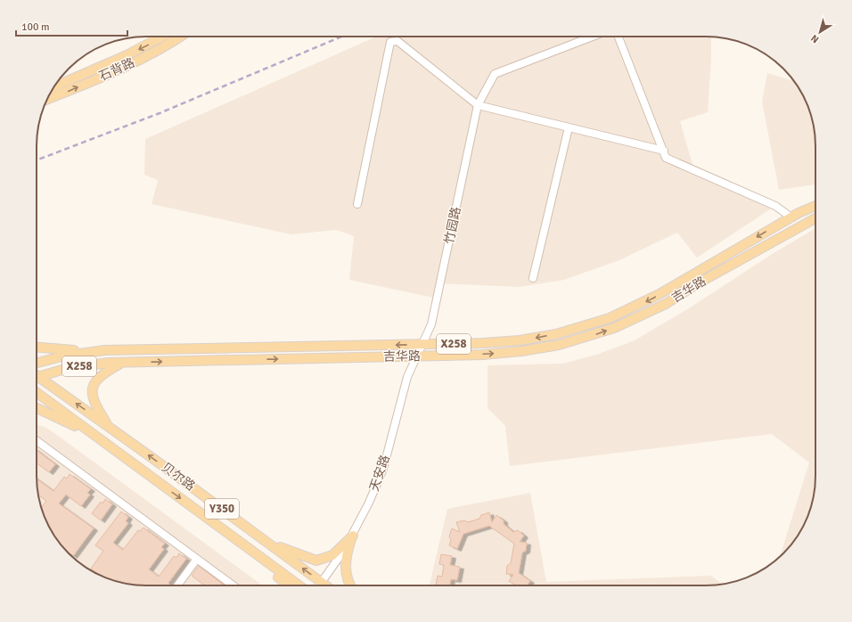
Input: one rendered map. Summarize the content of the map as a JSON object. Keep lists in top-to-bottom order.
{
  "streets": {
    "main road": [
      "石背路",
      "吉华路",
      "X258",
      "贝尔路",
      "Y350"
    ],
    "street": ["竹园路", "天安路"]
  },
  "crossings": [
    ["竹园路", "吉华路"],
    ["竹园路", "天安路"],
    ["吉华路", "X258"],
    ["吉华路", "天安路"],
    ["天安路", "贝尔路"]
  ],
  "scale_bar": "100 m",
  "north": "bottom left"
}
